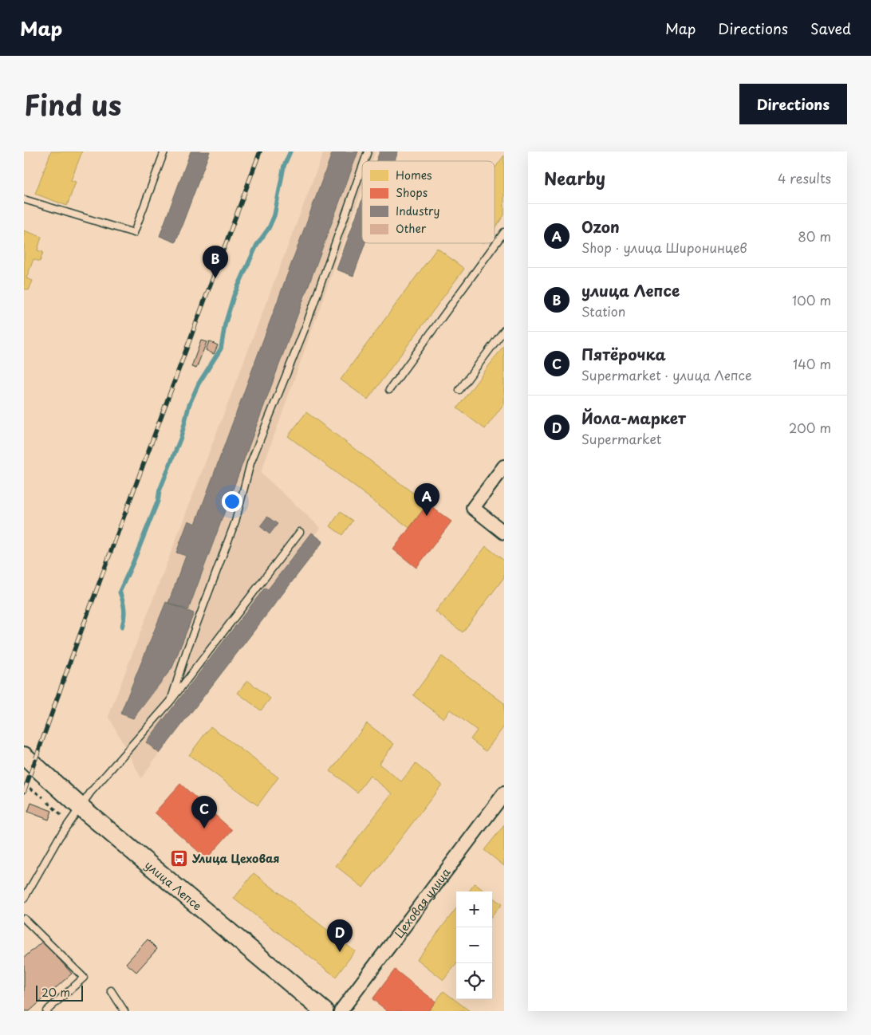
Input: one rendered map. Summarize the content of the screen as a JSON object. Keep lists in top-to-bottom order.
{
  "streets": {
    "main road": ["улица Лепсе"],
    "street": ["Цеховая улица"]
  },
  "places": {
    "bus stop": ["Улица Цеховая"]
  },
  "legend": [
    "Homes",
    "Shops",
    "Industry",
    "Other"
  ],
  "scale_bar": "20 m",
  "page": {
    "header": "Map",
    "nav": ["Map", "Directions", "Saved"],
    "title": "Find us",
    "buttons": "Directions",
    "heading": ["Nearby", "4 results"],
    "list": [
      {
        "mark": "A",
        "name": "Ozon",
        "note": "Shop · улица Широнинцев",
        "value": "80 m"
      },
      {
        "mark": "B",
        "name": "улица Лепсе",
        "note": "Station",
        "value": "100 m"
      },
      {
        "mark": "C",
        "name": "Пятёрочка",
        "note": "Supermarket · улица Лепсе",
        "value": "140 m"
      },
      {
        "mark": "D",
        "name": "Йола-маркет",
        "note": "Supermarket",
        "value": "200 m"
      }
    ],
    "pins": [
      "B",
      "A",
      "C",
      "D"
    ],
    "map_buttons": ["+", "−"],
    "scale": "20 m"
  }
}
